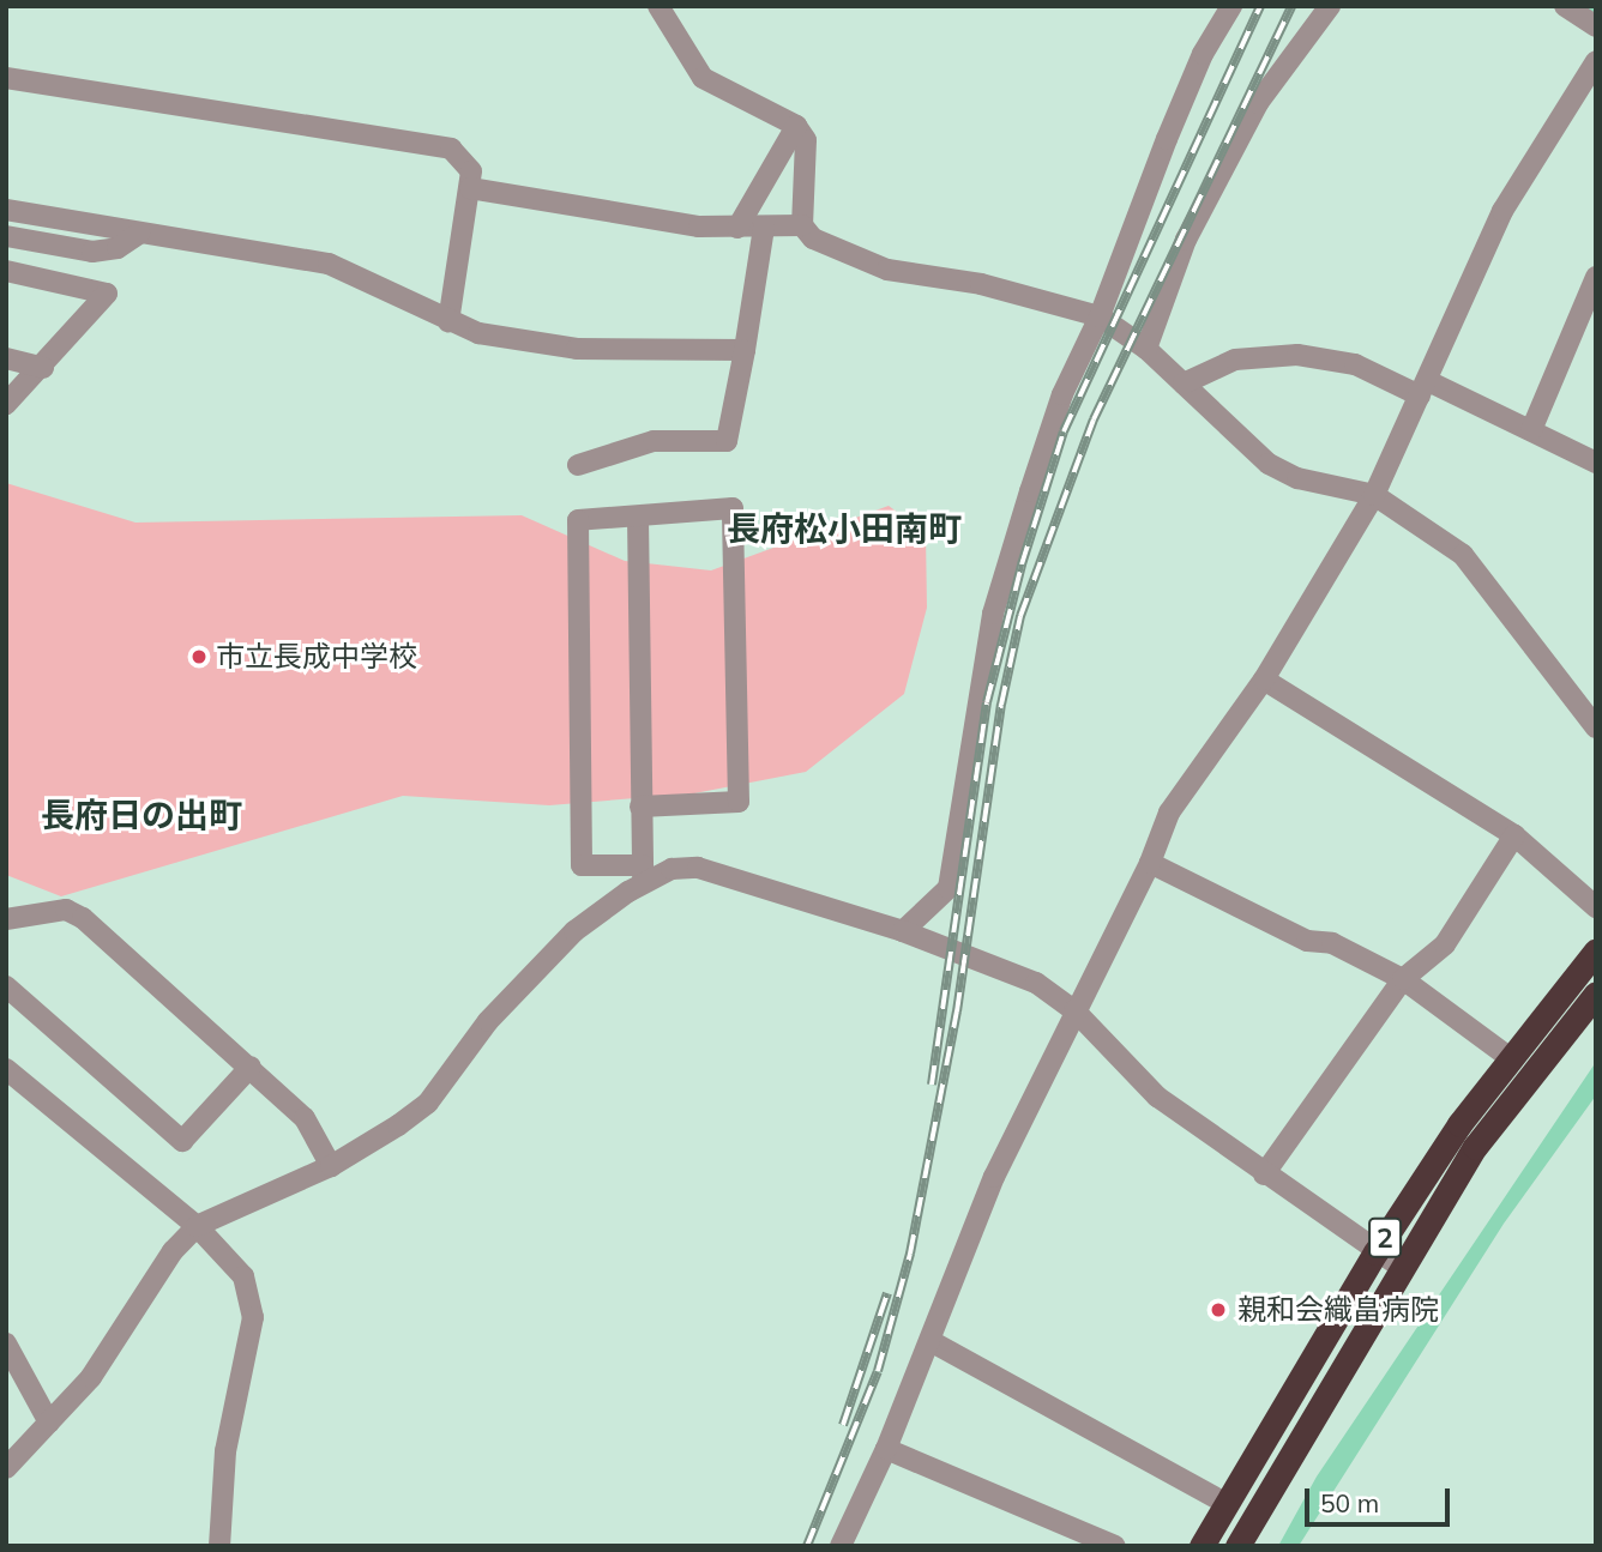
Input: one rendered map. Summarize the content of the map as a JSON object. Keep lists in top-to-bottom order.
{
  "streets": {
    "highway": ["2"]
  },
  "districts": ["長府松小田南町", "長府日の出町"],
  "places": ["市立長成中学校", "親和会織畠病院"],
  "scale_bar": "50 m"
}
